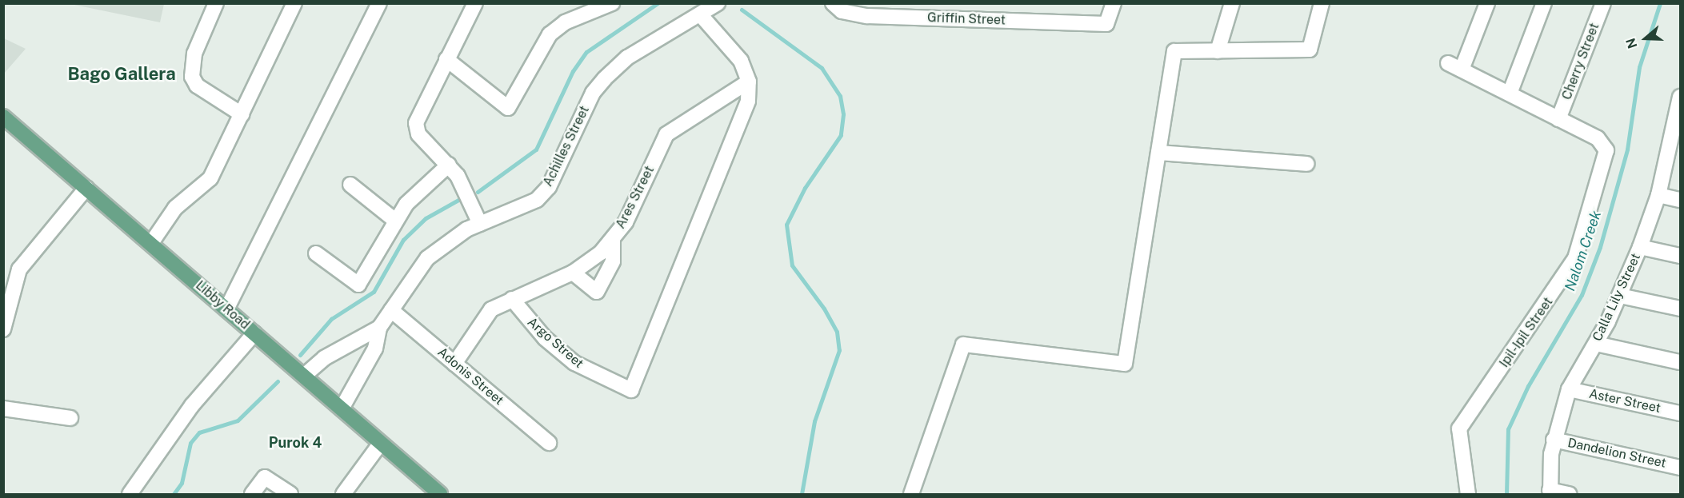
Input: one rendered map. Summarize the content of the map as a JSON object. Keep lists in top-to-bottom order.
{
  "streets": {
    "main road": ["Libby Road"],
    "street": [
      "Griffin Street",
      "Cherry Street",
      "Achilles Street",
      "Ares Street",
      "Calla Lily Street",
      "Ipil-Ipil Street",
      "Argo Street",
      "Adonis Street",
      "Aster Street",
      "Dandelion Street"
    ]
  },
  "crossings": [
    ["Cherry Street", "Ipil-Ipil Street"],
    ["Achilles Street", "Libby Road"],
    ["Achilles Street", "Adonis Street"],
    ["Ares Street", "Argo Street"],
    ["Ares Street", "Adonis Street"],
    ["Calla Lily Street", "Aster Street"],
    ["Calla Lily Street", "Dandelion Street"]
  ],
  "districts": ["Bago Gallera", "Purok 4"],
  "water": ["Nalom Creek"],
  "north": "left"
}
